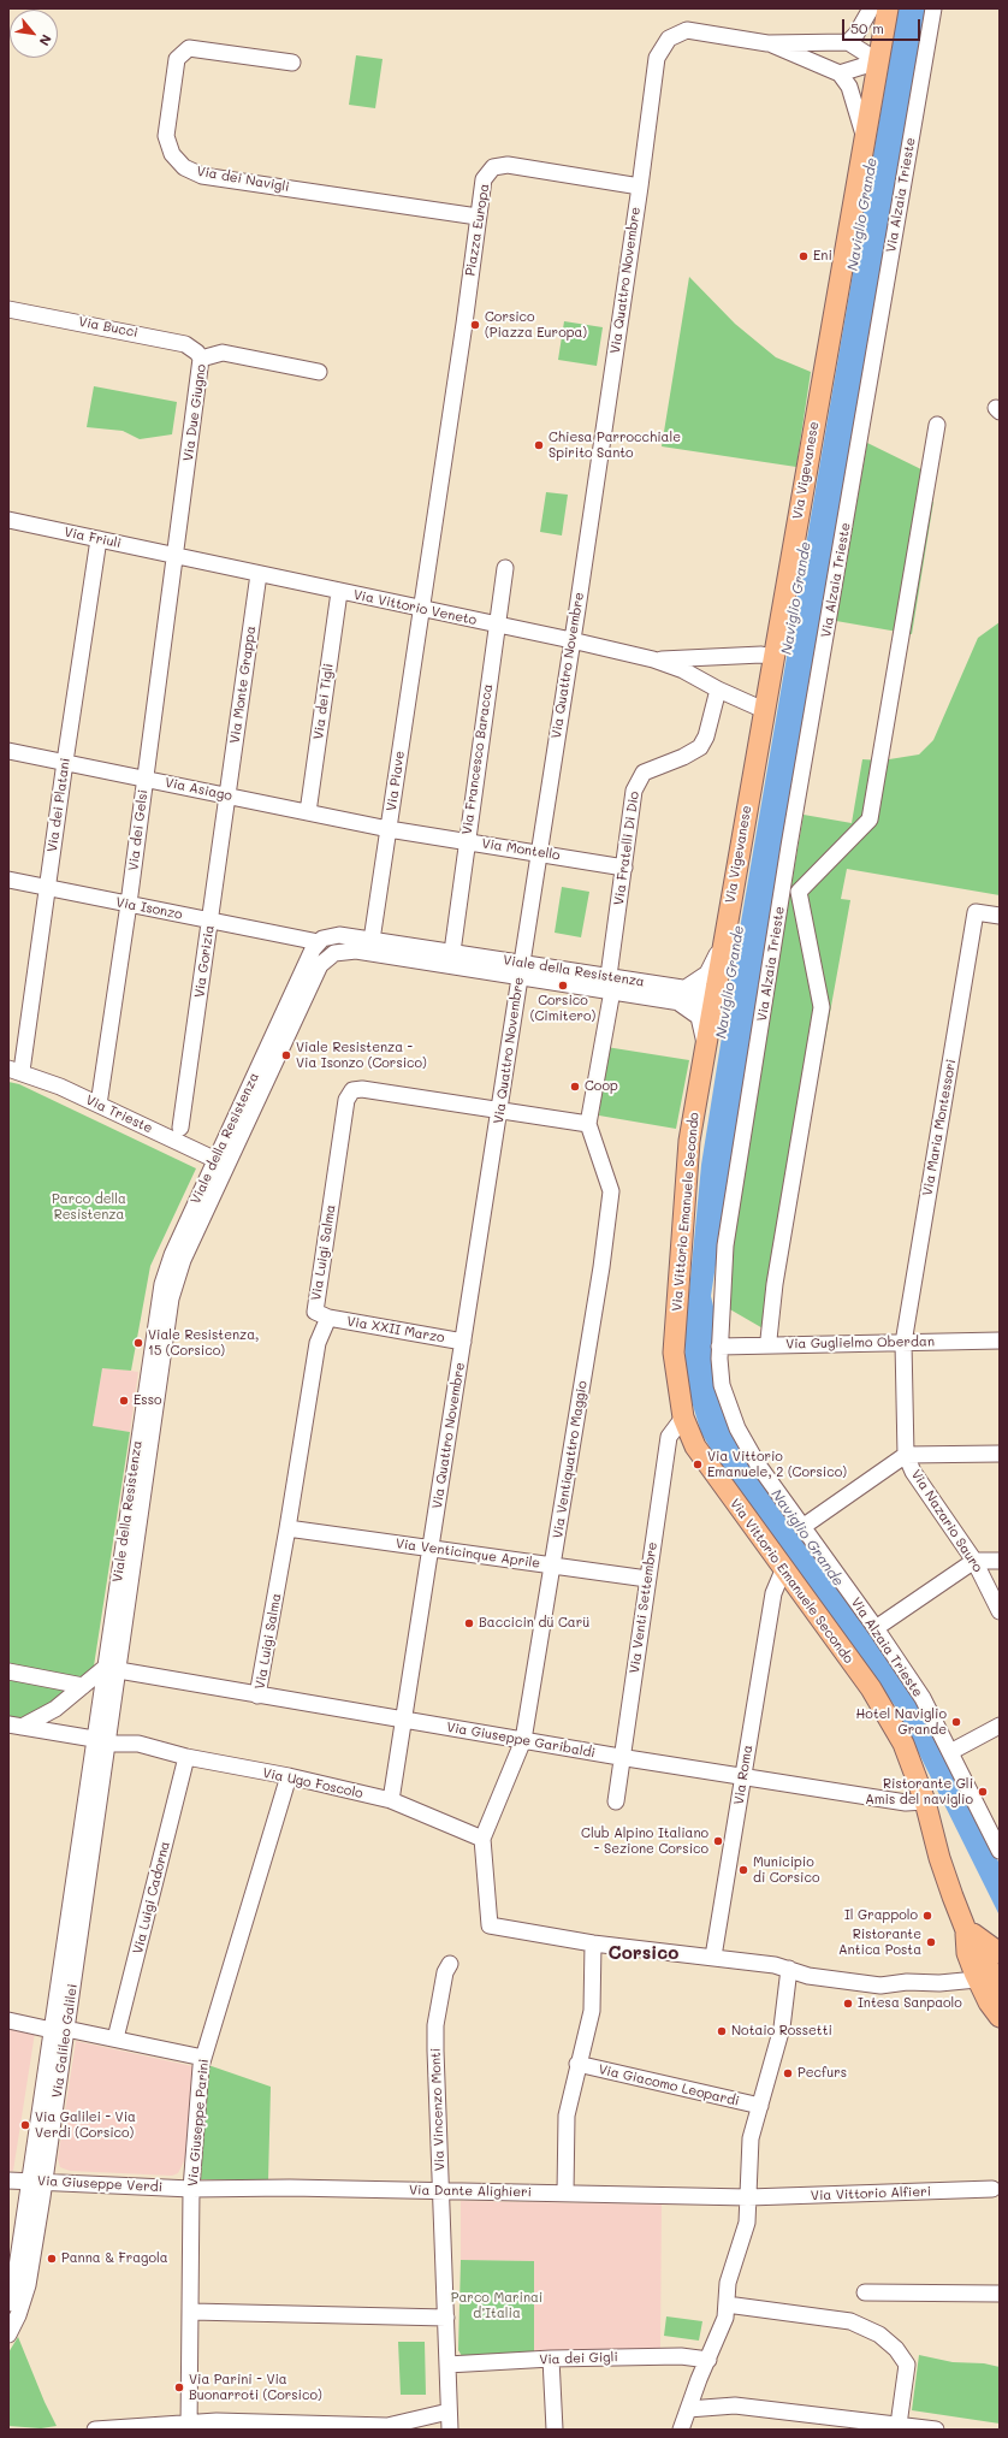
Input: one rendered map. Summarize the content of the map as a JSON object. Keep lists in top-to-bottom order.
{
  "streets": {
    "main road": ["Via Vigevanese", "Via Vittorio Emanuele Secondo"],
    "street": [
      "Via dei Navigli",
      "Via Alzaia Trieste",
      "Piazza Europa",
      "Via Quattro Novembre",
      "Via Bucci",
      "Via Due Giugno",
      "Via Friuli",
      "Via Vittorio Veneto",
      "Via Monte Grappa",
      "Via dei Tigli",
      "Via Francesco Baracca",
      "Via Piave",
      "Via Asiago",
      "Via dei Platani",
      "Via dei Gelsi",
      "Via Fratelli Di Dio",
      "Via Montello",
      "Via Isonzo",
      "Via Gorizia",
      "Viale della Resistenza",
      "Via Trieste",
      "Via Maria Montessori",
      "Via Luigi Salma",
      "Via XXII Marzo",
      "Via Guglielmo Oberdan",
      "Via Ventiquattro Maggio",
      "Via Nazario Sauro",
      "Via Venticinque Aprile",
      "Via Venti Settembre",
      "Via Giuseppe Garibaldi",
      "Via Roma",
      "Via Ugo Foscolo",
      "Via Luigi Cadorna",
      "Via Galileo Galilei",
      "Via Giacomo Leopardi",
      "Via Vincenzo Monti",
      "Via Giuseppe Parini",
      "Via Giuseppe Verdi",
      "Via Dante Alighieri",
      "Via Vittorio Alfieri",
      "Via dei Gigli"
    ]
  },
  "crossings": [
    ["Via dei Navigli", "Piazza Europa"],
    ["Via Alzaia Trieste", "Via Guglielmo Oberdan"],
    ["Piazza Europa", "Via Quattro Novembre"],
    ["Piazza Europa", "Via Vittorio Veneto"],
    ["Piazza Europa", "Via Piave"],
    ["Via Quattro Novembre", "Via Vittorio Veneto"],
    ["Via Quattro Novembre", "Via Montello"],
    ["Via Quattro Novembre", "Viale della Resistenza"],
    ["Via Quattro Novembre", "Via Luigi Salma"],
    ["Via Quattro Novembre", "Via XXII Marzo"],
    ["Via Quattro Novembre", "Via Venticinque Aprile"],
    ["Via Quattro Novembre", "Via Giuseppe Garibaldi"],
    ["Via Quattro Novembre", "Via Ugo Foscolo"],
    ["Via Bucci", "Via Due Giugno"],
    ["Via Due Giugno", "Via Friuli"],
    ["Via Due Giugno", "Via Vittorio Veneto"],
    ["Via Due Giugno", "Via dei Gelsi"],
    ["Via Vigevanese", "Via Vittorio Veneto"],
    ["Via Vigevanese", "Viale della Resistenza"],
    ["Via Vigevanese", "Via Vittorio Emanuele Secondo"],
    ["Via Friuli", "Via Vittorio Veneto"],
    ["Via Friuli", "Via dei Platani"],
    ["Via Friuli", "Via dei Gelsi"],
    ["Via Vittorio Veneto", "Via Monte Grappa"],
    ["Via Vittorio Veneto", "Via dei Tigli"],
    ["Via Vittorio Veneto", "Via Francesco Baracca"],
    ["Via Vittorio Veneto", "Via Piave"],
    ["Via Vittorio Veneto", "Via dei Gelsi"],
    ["Via Vittorio Veneto", "Via Fratelli Di Dio"],
    ["Via Monte Grappa", "Via Asiago"],
    ["Via Monte Grappa", "Via Gorizia"],
    ["Via dei Tigli", "Via Asiago"],
    ["Via Francesco Baracca", "Via Montello"],
    ["Via Francesco Baracca", "Viale della Resistenza"],
    ["Via Piave", "Via Asiago"],
    ["Via Piave", "Via Montello"],
    ["Via Piave", "Viale della Resistenza"],
    ["Via Asiago", "Via dei Platani"],
    ["Via Asiago", "Via dei Gelsi"],
    ["Via Asiago", "Via Montello"],
    ["Via Asiago", "Via Gorizia"],
    ["Via dei Platani", "Via Isonzo"],
    ["Via dei Platani", "Via Trieste"],
    ["Via dei Gelsi", "Via Isonzo"],
    ["Via dei Gelsi", "Via Trieste"],
    ["Via Fratelli Di Dio", "Via Montello"],
    ["Via Fratelli Di Dio", "Viale della Resistenza"],
    ["Via Fratelli Di Dio", "Via Ventiquattro Maggio"],
    ["Via Isonzo", "Via Gorizia"],
    ["Via Isonzo", "Viale della Resistenza"],
    ["Viale della Resistenza", "Via Trieste"],
    ["Viale della Resistenza", "Via Vittorio Emanuele Secondo"],
    ["Viale della Resistenza", "Via Ventiquattro Maggio"],
    ["Viale della Resistenza", "Via Giuseppe Garibaldi"],
    ["Viale della Resistenza", "Via Ugo Foscolo"],
    ["Viale della Resistenza", "Via Galileo Galilei"],
    ["Via Maria Montessori", "Via Guglielmo Oberdan"],
    ["Via Maria Montessori", "Via Nazario Sauro"],
    ["Via Vittorio Emanuele Secondo", "Via Venti Settembre"],
    ["Via Vittorio Emanuele Secondo", "Via Giuseppe Garibaldi"],
    ["Via Vittorio Emanuele Secondo", "Via Roma"],
    ["Via Luigi Salma", "Via XXII Marzo"],
    ["Via Luigi Salma", "Via Ventiquattro Maggio"],
    ["Via Luigi Salma", "Via Venticinque Aprile"],
    ["Via Luigi Salma", "Via Giuseppe Garibaldi"],
    ["Via Guglielmo Oberdan", "Via Nazario Sauro"],
    ["Via Ventiquattro Maggio", "Via Venticinque Aprile"],
    ["Via Ventiquattro Maggio", "Via Giuseppe Garibaldi"],
    ["Via Ventiquattro Maggio", "Via Ugo Foscolo"],
    ["Via Venticinque Aprile", "Via Venti Settembre"],
    ["Via Venti Settembre", "Via Giuseppe Garibaldi"],
    ["Via Giuseppe Garibaldi", "Via Roma"],
    ["Via Giuseppe Garibaldi", "Via Ugo Foscolo"],
    ["Via Ugo Foscolo", "Via Luigi Cadorna"],
    ["Via Ugo Foscolo", "Via Galileo Galilei"],
    ["Via Ugo Foscolo", "Via Giuseppe Parini"],
    ["Via Galileo Galilei", "Via Giuseppe Verdi"],
    ["Via Vincenzo Monti", "Via Dante Alighieri"],
    ["Via Vincenzo Monti", "Via dei Gigli"],
    ["Via Giuseppe Parini", "Via Giuseppe Verdi"],
    ["Via Giuseppe Parini", "Via Dante Alighieri"],
    ["Via Giuseppe Verdi", "Via Dante Alighieri"],
    ["Via Dante Alighieri", "Via Vittorio Alfieri"]
  ],
  "districts": ["Corsico"],
  "water": ["Naviglio Grande"],
  "parks": ["Parco della Resistenza", "Parco Marinai d’Italia"],
  "places": [
    "Eni",
    "Corsico (Piazza Europa)",
    "Chiesa Parrocchiale Spirito Santo",
    "Corsico (Cimitero)",
    "Viale Resistenza - Via Isonzo (Corsico)",
    "Coop",
    "Viale Resistenza, 15 (Corsico)",
    "Esso",
    "Via Vittorio Emanuele, 2 (Corsico)",
    "Baccicin dü Carü",
    "Hotel Naviglio Grande",
    "Ristorante Gli Amis del naviglio",
    "Club Alpino Italiano - Sezione Corsico",
    "Municipio di Corsico",
    "Il Grappolo",
    "Ristorante Antica Posta",
    "Intesa Sanpaolo",
    "Notaio Rossetti",
    "Pecfurs",
    "Via Galilei - Via Verdi (Corsico)",
    "Panna & Fragola",
    "Via Parini - Via Buonarroti (Corsico)"
  ],
  "scale_bar": "50 m",
  "north": "bottom right"
}
